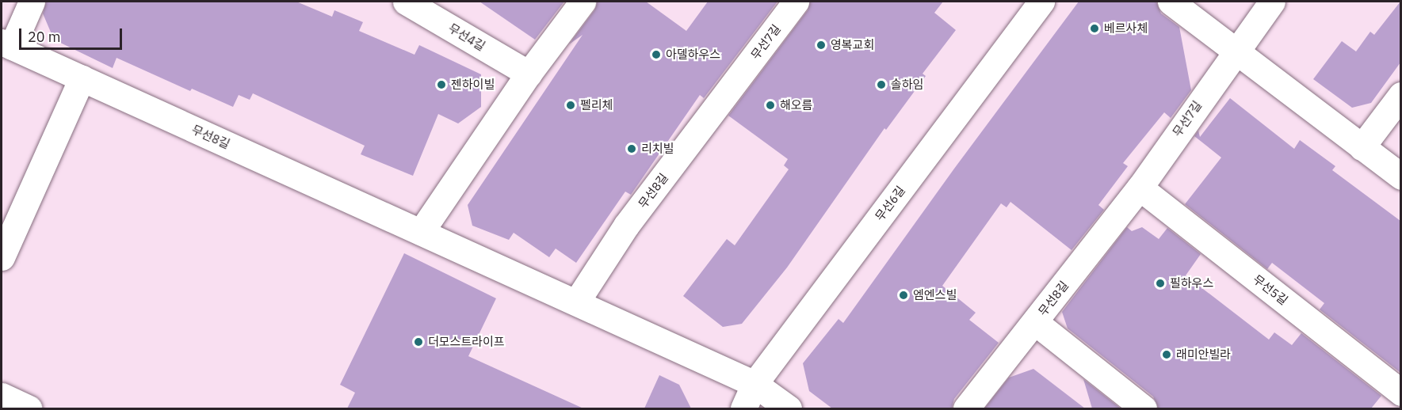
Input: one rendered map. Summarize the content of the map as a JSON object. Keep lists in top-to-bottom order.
{
  "streets": {
    "street": [
      "무선4길",
      "무선7길",
      "무선8길",
      "무선6길",
      "무선5길"
    ]
  },
  "crossings": [
    ["무선7길", "무선8길"],
    ["무선7길", "무선5길"],
    ["무선8길", "무선6길"],
    ["무선8길", "무선5길"]
  ],
  "places": [
    "베르사체",
    "영복교회",
    "아델하우스",
    "젠하이빌",
    "솔하임",
    "펠리체",
    "해오름",
    "리치빌",
    "필하우스",
    "엠엔스빌",
    "더모스트라이프",
    "래미안빌라"
  ],
  "scale_bar": "20 m"
}
